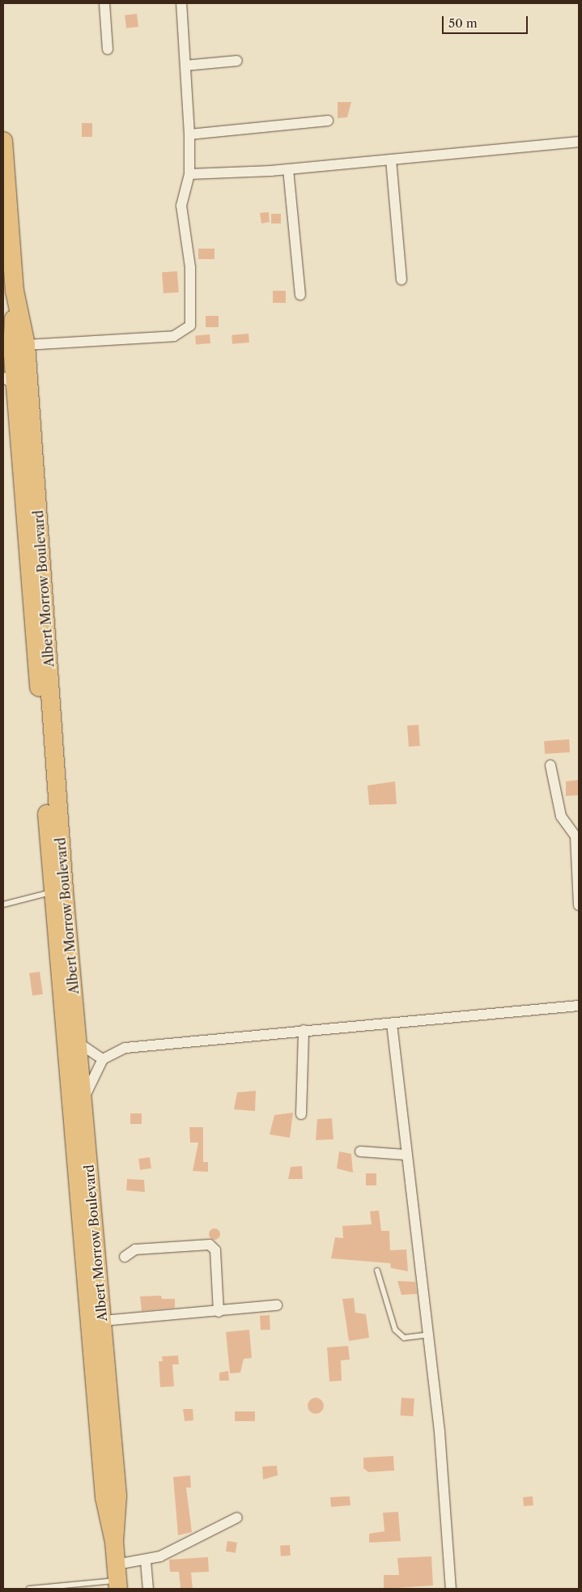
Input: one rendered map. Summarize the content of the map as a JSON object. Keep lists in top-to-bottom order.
{
  "streets": {
    "highway": ["Albert Morrow Boulevard"]
  },
  "scale_bar": "50 m"
}
